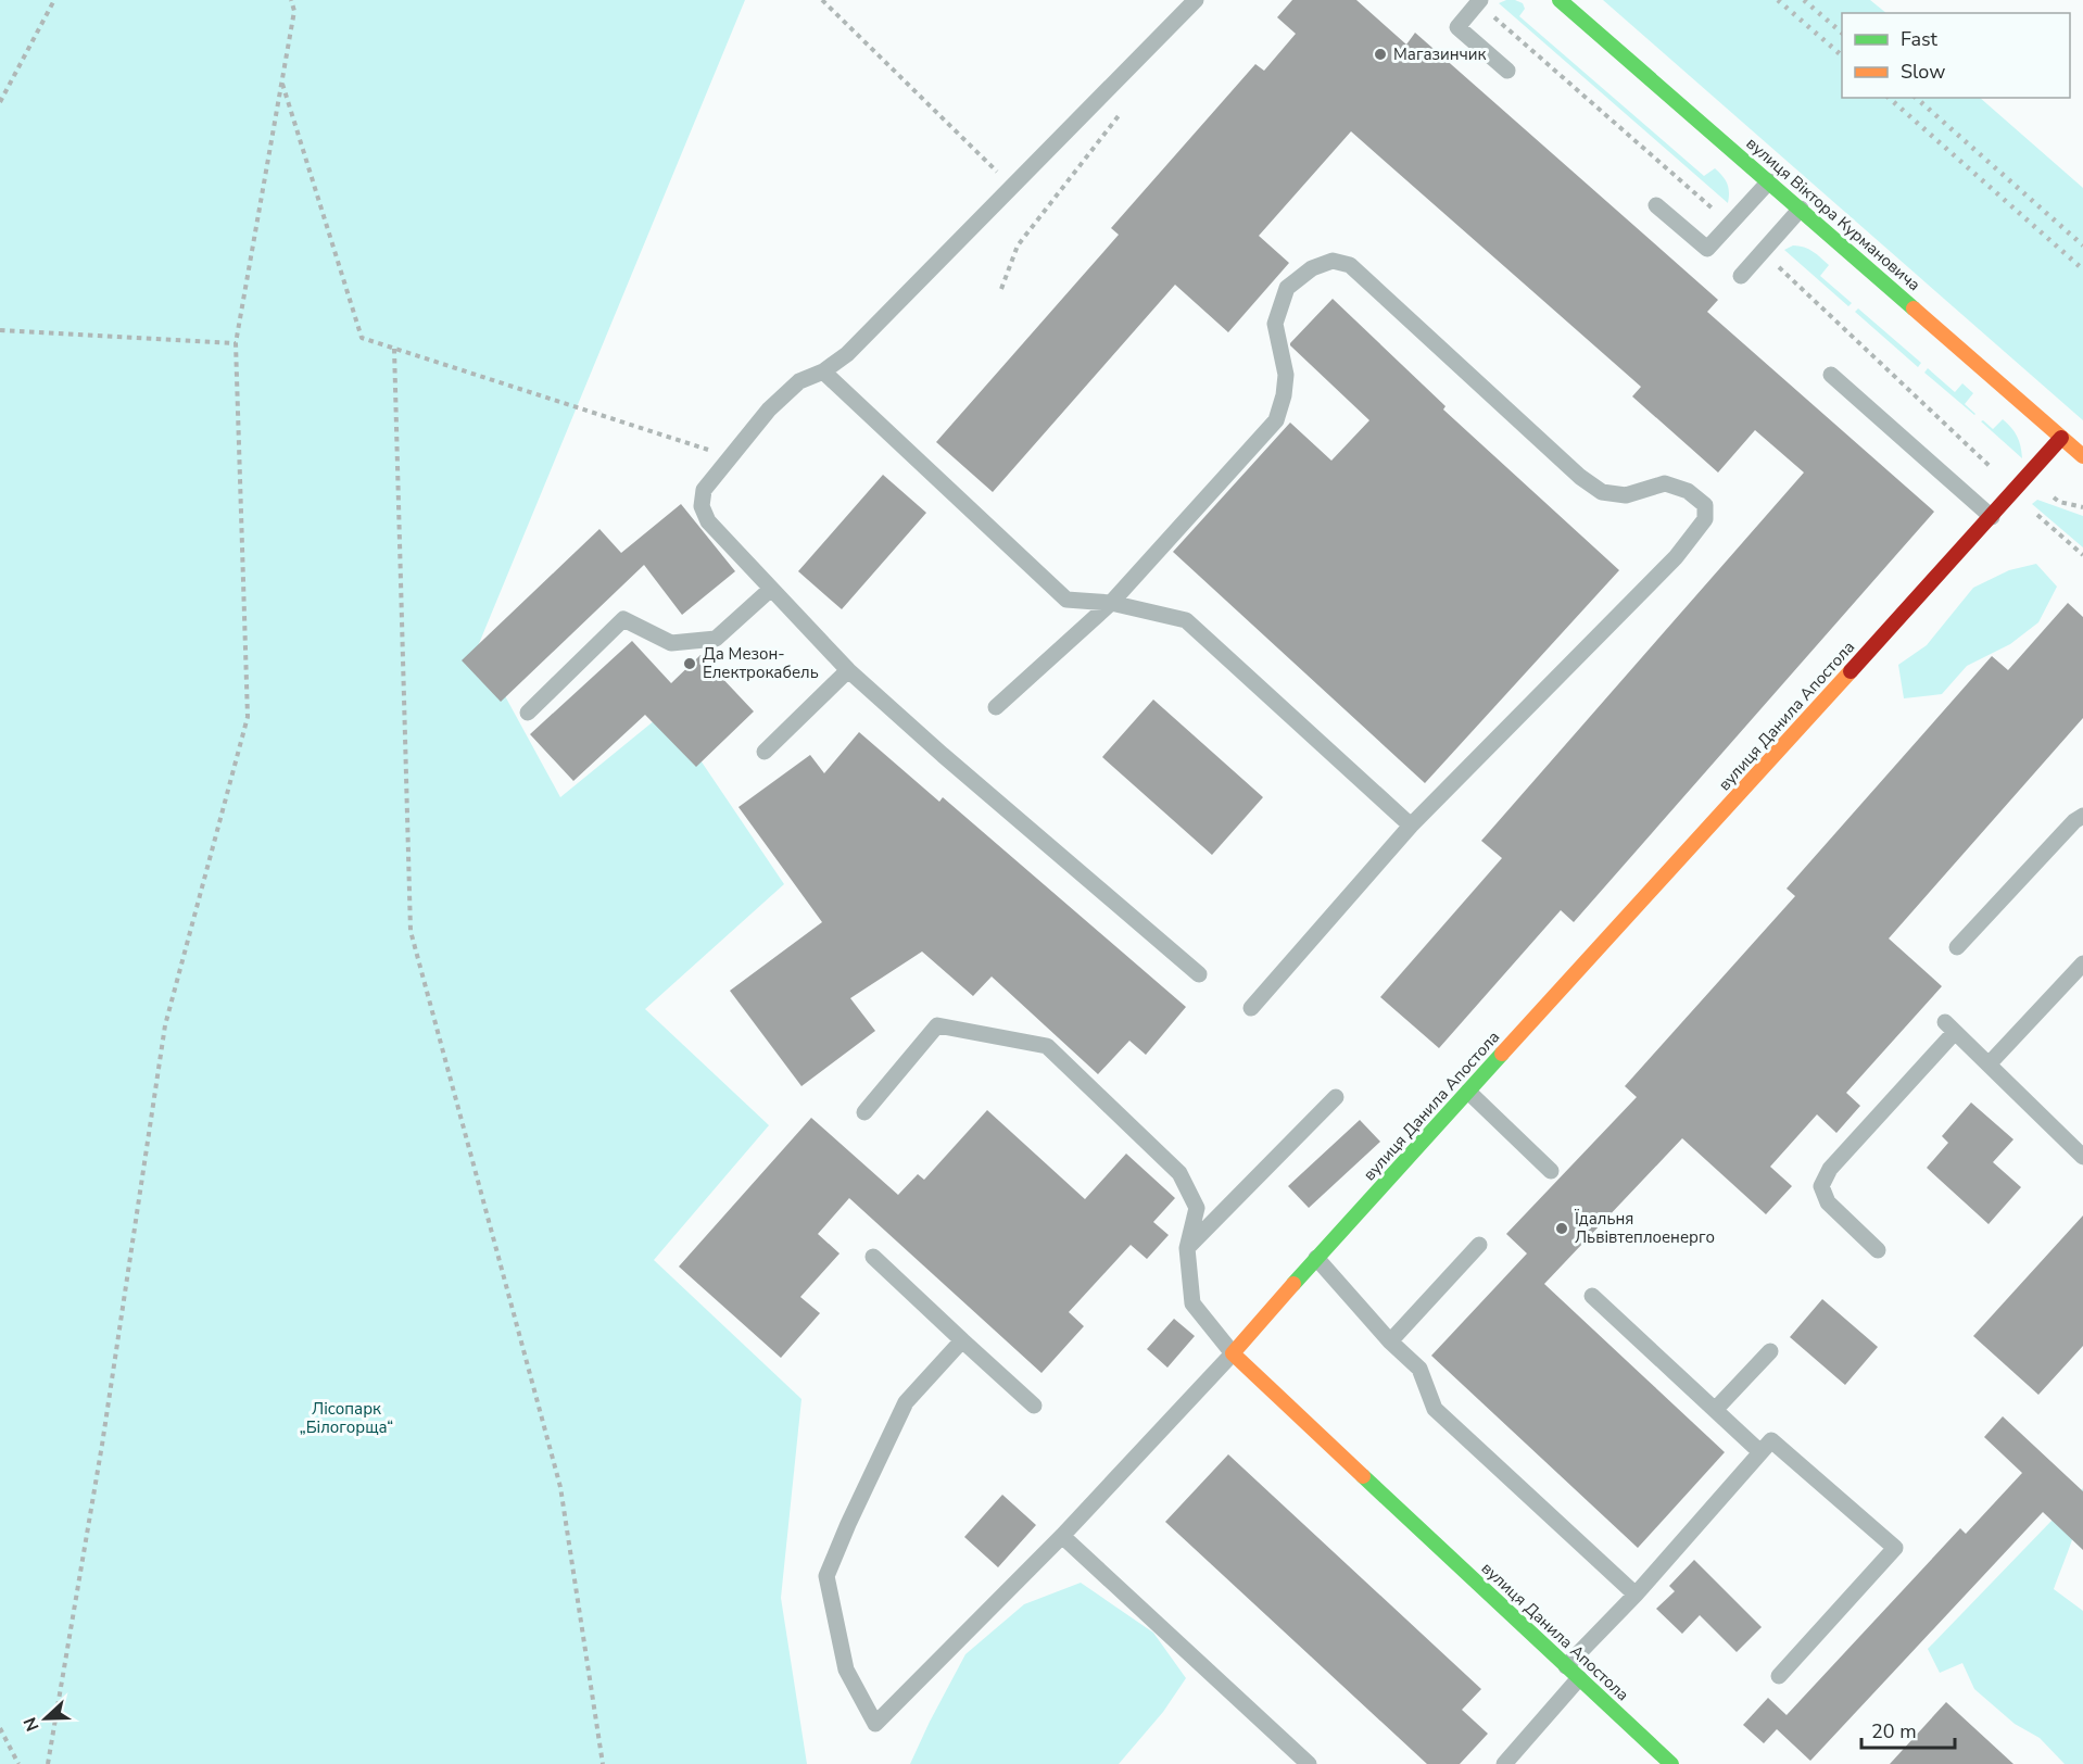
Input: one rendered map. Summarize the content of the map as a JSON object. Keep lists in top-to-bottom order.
{
  "streets": {
    "street": ["вулиця Віктора Курмановича", "вулиця Данила Апостола"]
  },
  "crossings": [
    ["вулиця Віктора Курмановича", "вулиця Данила Апостола"]
  ],
  "parks": ["Лісопарк „Білогорща“"],
  "places": ["Магазинчик", "Да Мезон- Електрокабель", "Їдальня Львівтеплоенерго"],
  "legend": ["Fast", "Slow"],
  "scale_bar": "20 m",
  "north": "left"
}
